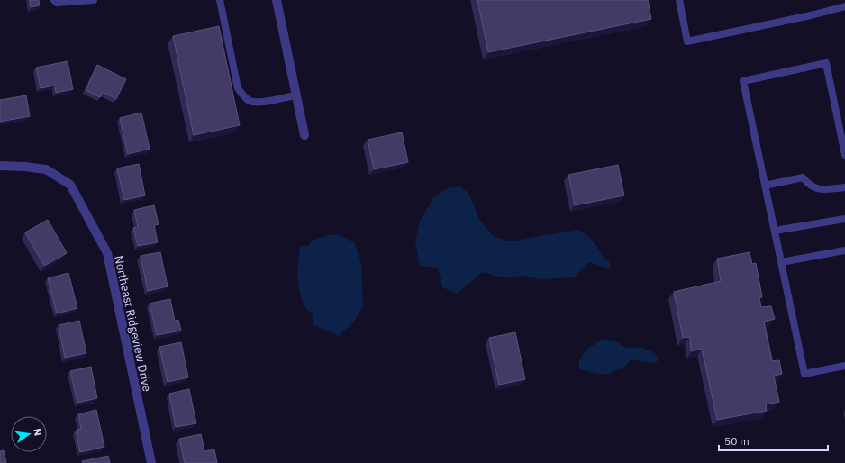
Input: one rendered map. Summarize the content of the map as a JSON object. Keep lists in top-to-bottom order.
{
  "streets": {
    "street": ["Northeast Ridgeview Drive"]
  },
  "scale_bar": "50 m",
  "north": "right"
}
